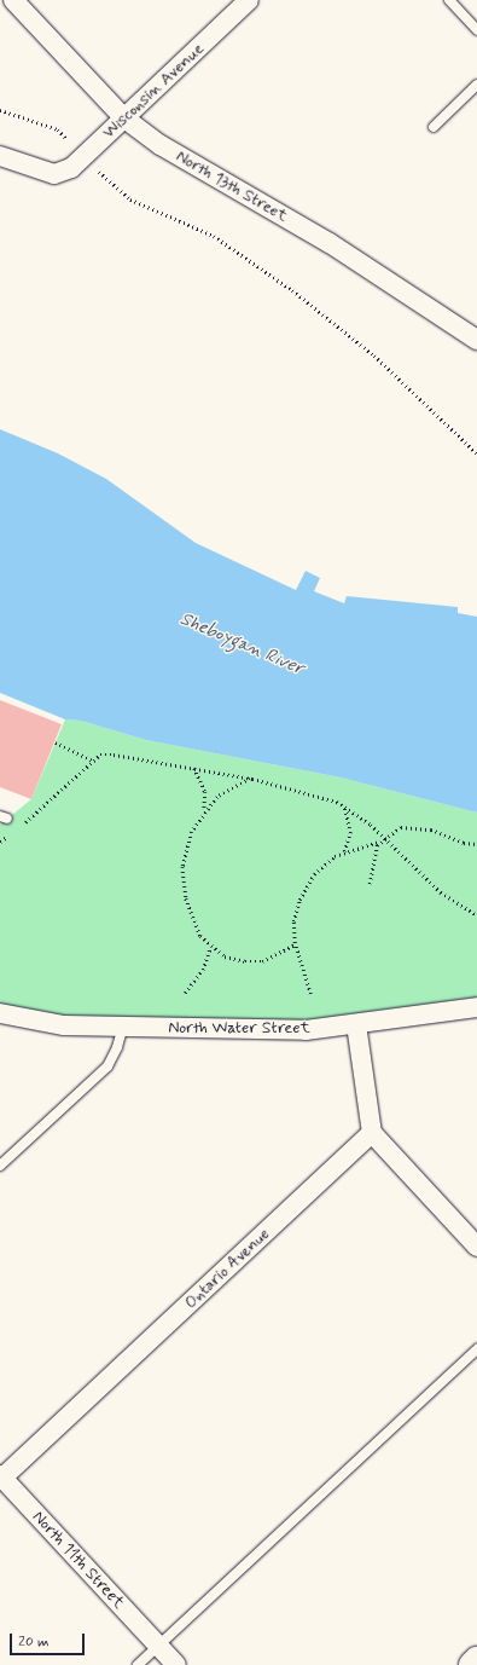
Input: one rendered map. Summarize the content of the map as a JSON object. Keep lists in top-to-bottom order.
{
  "streets": {
    "street": [
      "Wisconsin Avenue",
      "North 13th Street",
      "North Water Street",
      "Ontario Avenue",
      "North 11th Street"
    ]
  },
  "crossings": [
    ["Wisconsin Avenue", "North 13th Street"],
    ["Ontario Avenue", "North 11th Street"]
  ],
  "water": ["Sheboygan River"],
  "scale_bar": "20 m"
}
